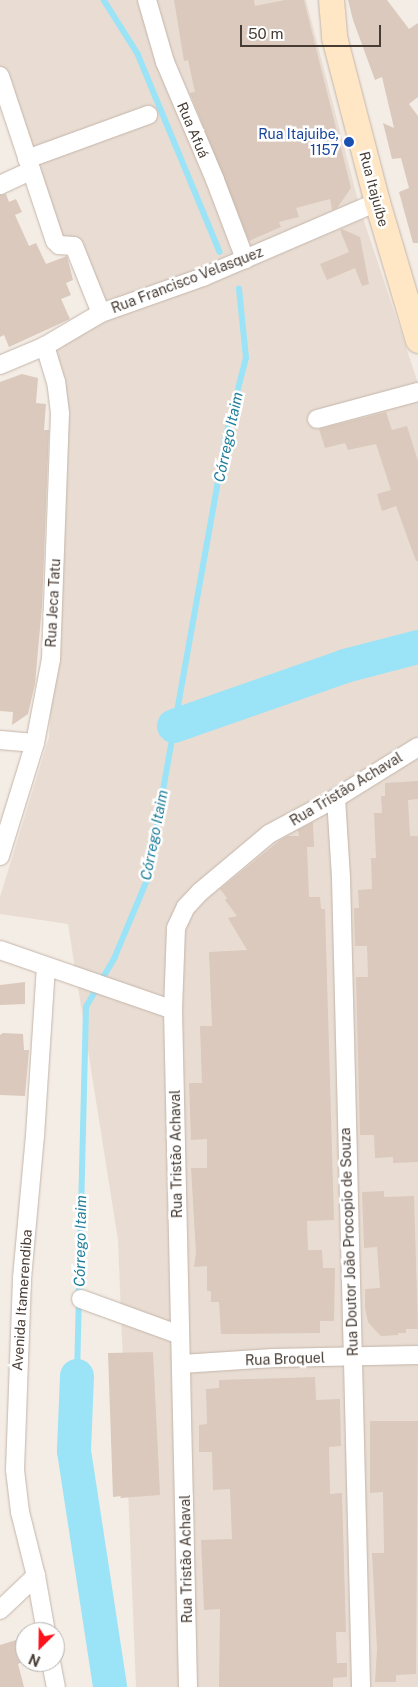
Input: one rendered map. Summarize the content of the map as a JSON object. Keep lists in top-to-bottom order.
{
  "streets": {
    "main road": ["Rua Itajuíbe"],
    "street": [
      "Rua Afuá",
      "Rua Francisco Velasquez",
      "Rua Jeca Tatu",
      "Rua Tristão Achaval",
      "Rua Doutor João Procopio de Souza",
      "Avenida Itamerendiba",
      "Rua Broquel"
    ]
  },
  "crossings": [
    ["Rua Afuá", "Rua Francisco Velasquez"],
    ["Rua Itajuíbe", "Rua Francisco Velasquez"],
    ["Rua Francisco Velasquez", "Rua Jeca Tatu"],
    ["Rua Tristão Achaval", "Rua Doutor João Procopio de Souza"],
    ["Rua Tristão Achaval", "Rua Broquel"],
    ["Rua Doutor João Procopio de Souza", "Rua Broquel"]
  ],
  "water": ["Córrego Itaim"],
  "places": ["Rua Itajuibe, 1157"],
  "scale_bar": "50 m",
  "north": "bottom left"
}
